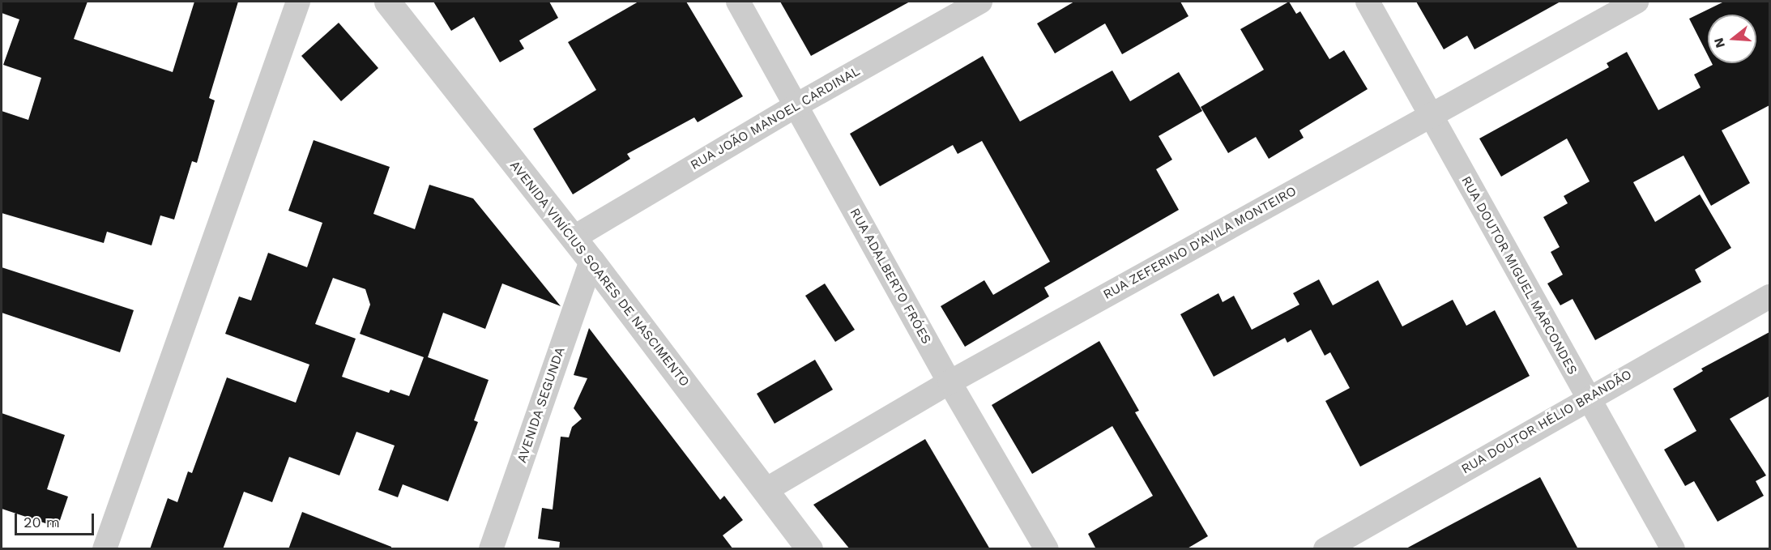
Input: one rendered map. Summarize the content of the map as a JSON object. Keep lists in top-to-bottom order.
{
  "streets": {
    "street": [
      "RUA JOÃO MANOEL CARDINAL",
      "RUA ZEFERINO D'AVILA MONTEIRO",
      "AVENIDA VINÍCIUS SOARES DE NASCIMENTO",
      "RUA DOUTOR MIGUEL MARCONDES",
      "RUA ADALBERTO FRÓES",
      "AVENIDA SEGUNDA",
      "RUA DOUTOR HÉLIO BRANDÃO"
    ]
  },
  "crossings": [
    ["RUA JOÃO MANOEL CARDINAL", "AVENIDA VINÍCIUS SOARES DE NASCIMENTO"],
    ["RUA JOÃO MANOEL CARDINAL", "RUA ADALBERTO FRÓES"],
    ["RUA ZEFERINO D'AVILA MONTEIRO", "AVENIDA VINÍCIUS SOARES DE NASCIMENTO"],
    ["RUA ZEFERINO D'AVILA MONTEIRO", "RUA DOUTOR MIGUEL MARCONDES"],
    ["RUA ZEFERINO D'AVILA MONTEIRO", "RUA ADALBERTO FRÓES"],
    ["AVENIDA VINÍCIUS SOARES DE NASCIMENTO", "AVENIDA SEGUNDA"],
    ["RUA DOUTOR MIGUEL MARCONDES", "RUA DOUTOR HÉLIO BRANDÃO"]
  ],
  "scale_bar": "20 m",
  "north": "left"
}
